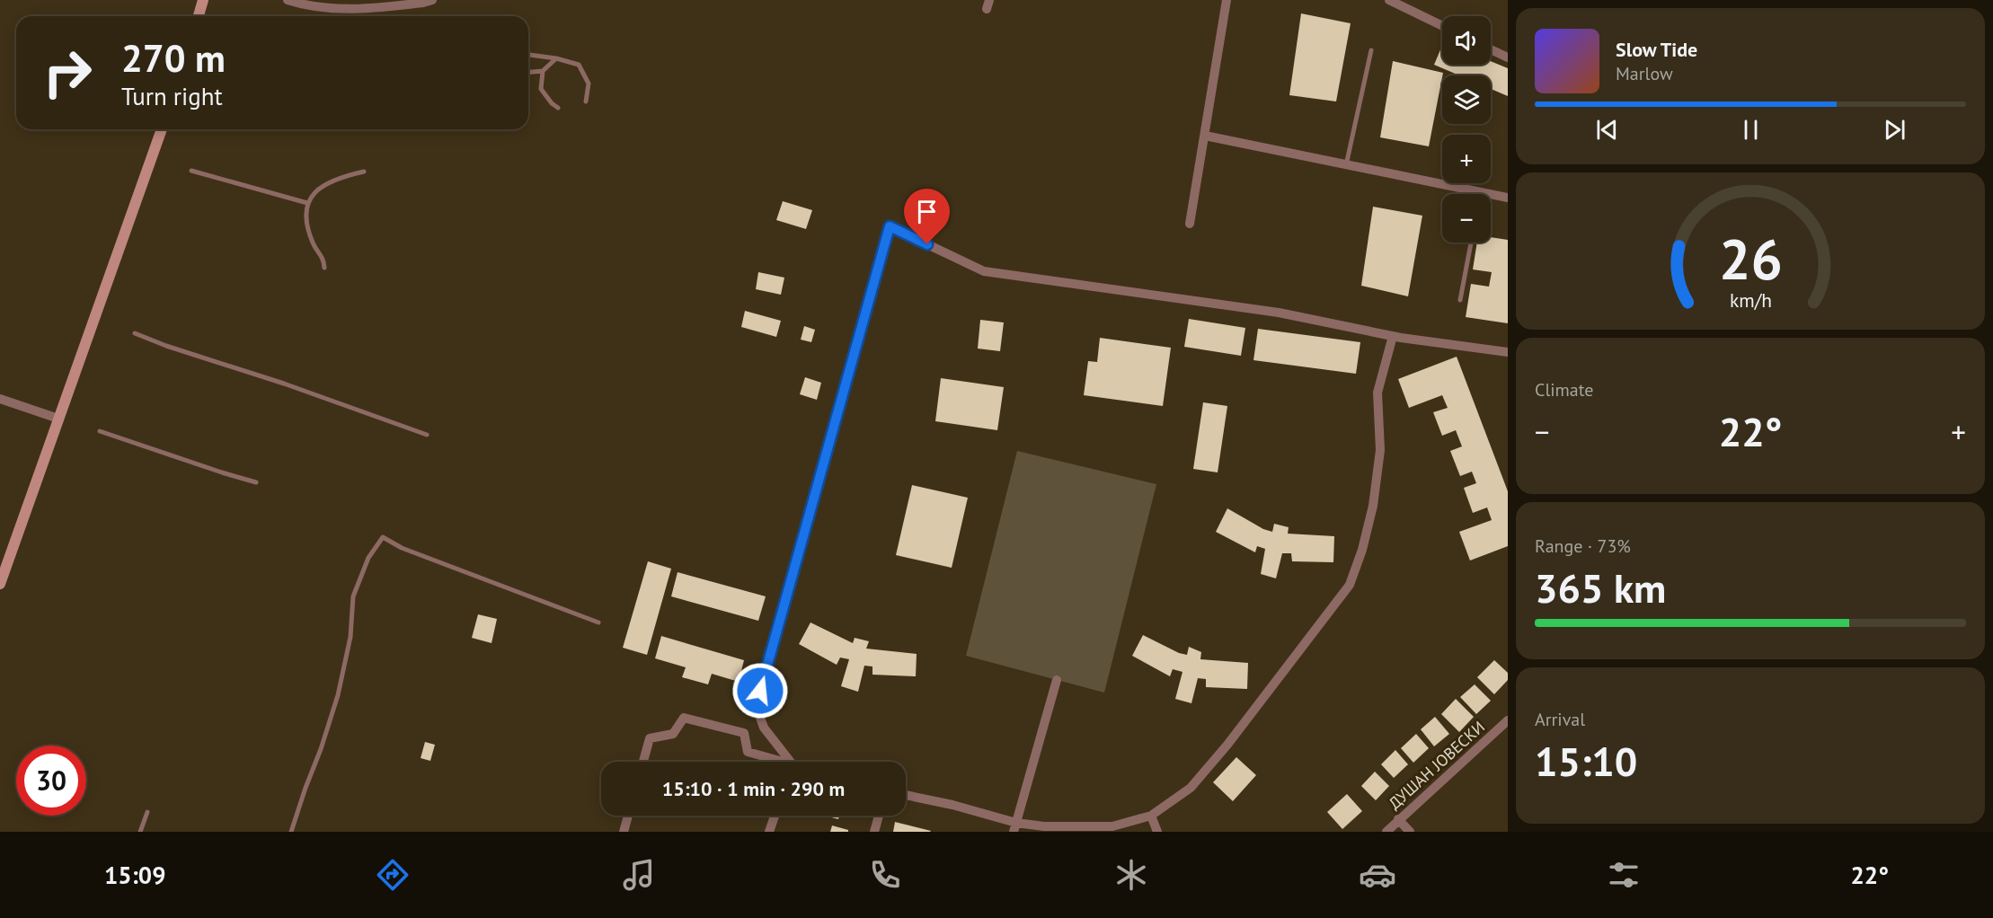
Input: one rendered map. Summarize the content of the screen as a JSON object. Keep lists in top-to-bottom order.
{
  "streets": {
    "street": ["ДУШАН ЈОВЕСКИ"]
  },
  "page": {
    "map_buttons": ["+", "−"],
    "turn": ["270 m", "Turn right"],
    "song": ["Slow Tide", "Marlow"],
    "tile": [
      "Climate",
      ["Range · 73%", "365 km"],
      ["Arrival", "15:10"]
    ],
    "heat": ["−", "22°", "+"],
    "limit": "30",
    "trip": "15:10 · 1 min · 290 m",
    "tabs": ["15:09", "22°"],
    "gauge": ["26", "km/h"]
  }
}
